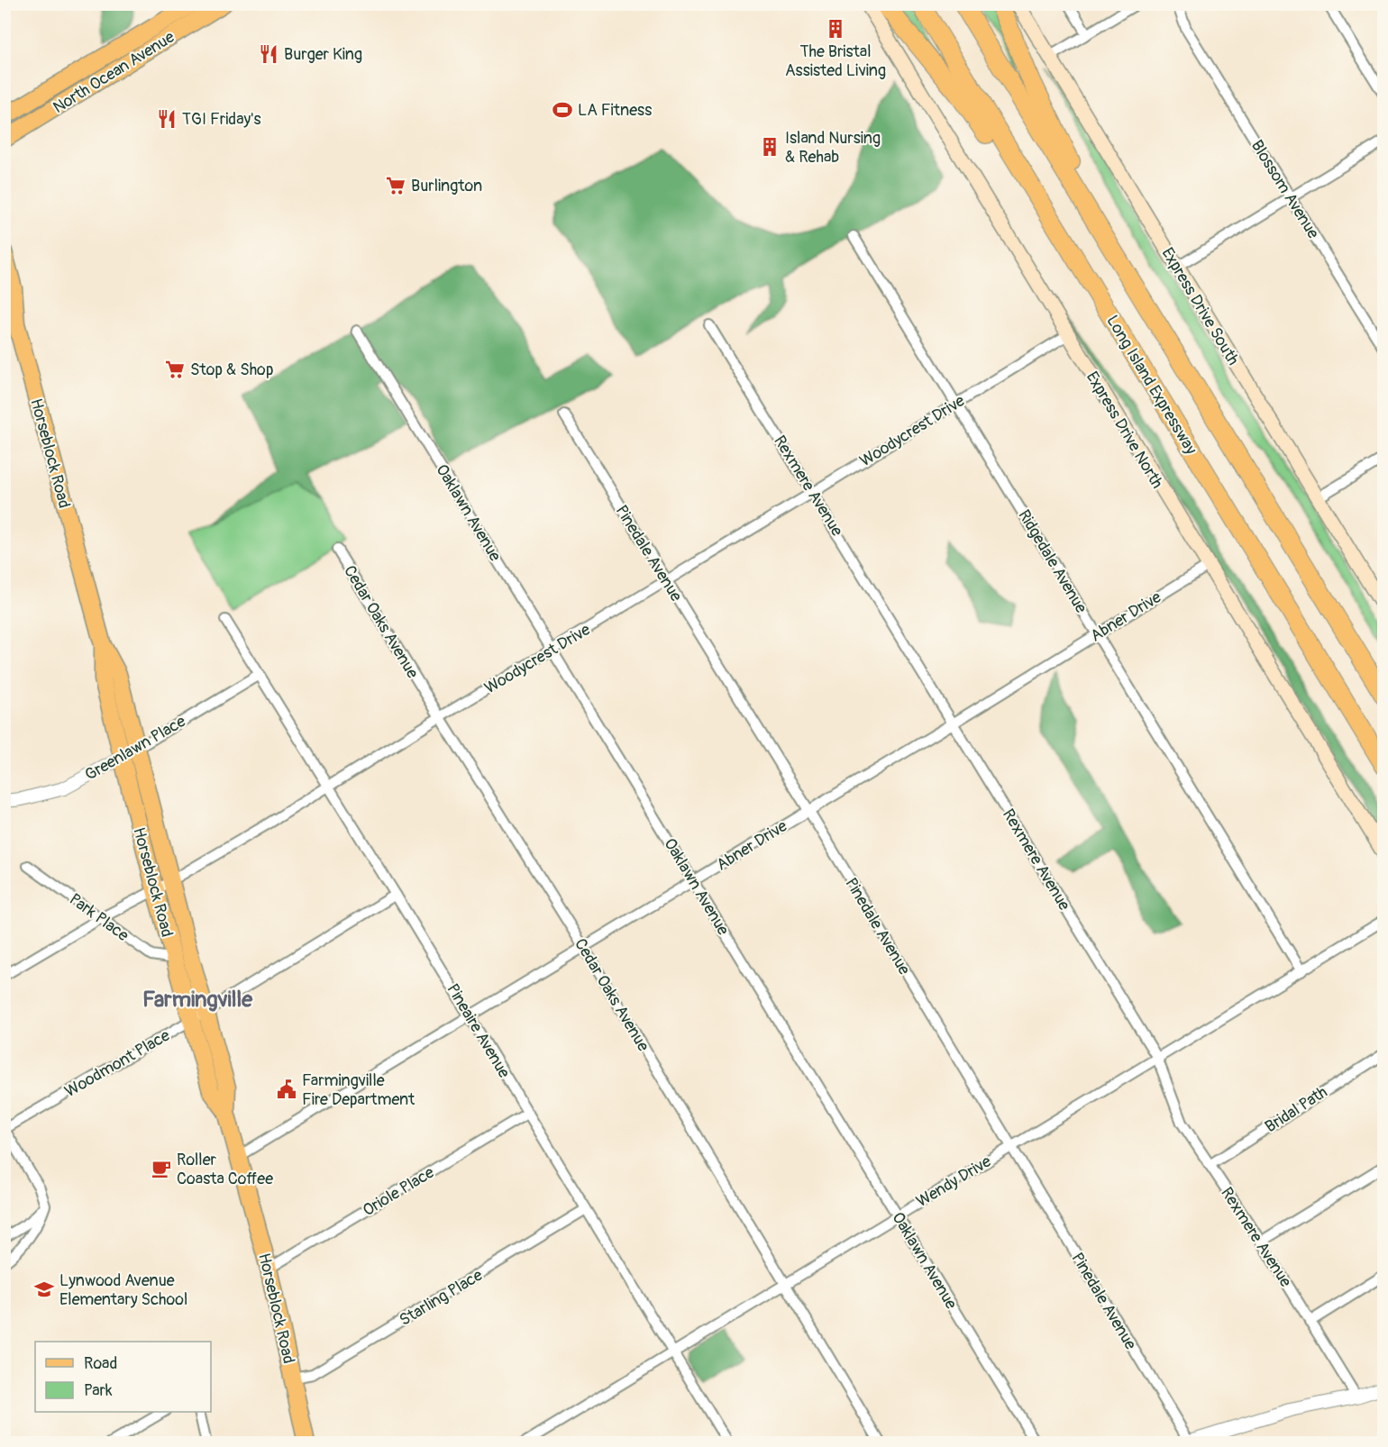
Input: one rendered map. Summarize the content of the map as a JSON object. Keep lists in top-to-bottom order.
{
  "streets": {
    "highway": ["Long Island Expressway"],
    "main road": [
      "North Ocean Avenue",
      "Express Drive South",
      "Express Drive North",
      "Horseblock Road"
    ],
    "street": [
      "Blossom Avenue",
      "Woodycrest Drive",
      "Rexmere Avenue",
      "Oaklawn Avenue",
      "Pinedale Avenue",
      "Ridgedale Avenue",
      "Abner Drive",
      "Cedar Oaks Avenue",
      "Greenlawn Place",
      "Park Place",
      "Pineaire Avenue",
      "Woodmont Place",
      "Bridal Path",
      "Wendy Drive",
      "Oriole Place",
      "Starling Place"
    ]
  },
  "crossings": [
    ["Express Drive North", "Woodycrest Drive"],
    ["Express Drive North", "Abner Drive"],
    ["Woodycrest Drive", "Horseblock Road"],
    ["Woodycrest Drive", "Rexmere Avenue"],
    ["Woodycrest Drive", "Oaklawn Avenue"],
    ["Woodycrest Drive", "Pinedale Avenue"],
    ["Woodycrest Drive", "Ridgedale Avenue"],
    ["Woodycrest Drive", "Cedar Oaks Avenue"],
    ["Woodycrest Drive", "Park Place"],
    ["Woodycrest Drive", "Pineaire Avenue"],
    ["Horseblock Road", "Abner Drive"],
    ["Horseblock Road", "Greenlawn Place"],
    ["Horseblock Road", "Park Place"],
    ["Horseblock Road", "Woodmont Place"],
    ["Horseblock Road", "Oriole Place"],
    ["Horseblock Road", "Starling Place"],
    ["Rexmere Avenue", "Abner Drive"],
    ["Rexmere Avenue", "Bridal Path"],
    ["Rexmere Avenue", "Wendy Drive"],
    ["Oaklawn Avenue", "Abner Drive"],
    ["Oaklawn Avenue", "Wendy Drive"],
    ["Pinedale Avenue", "Abner Drive"],
    ["Pinedale Avenue", "Wendy Drive"],
    ["Ridgedale Avenue", "Abner Drive"],
    ["Ridgedale Avenue", "Wendy Drive"],
    ["Abner Drive", "Cedar Oaks Avenue"],
    ["Abner Drive", "Pineaire Avenue"],
    ["Cedar Oaks Avenue", "Wendy Drive"],
    ["Greenlawn Place", "Pineaire Avenue"],
    ["Pineaire Avenue", "Woodmont Place"],
    ["Pineaire Avenue", "Wendy Drive"],
    ["Pineaire Avenue", "Oriole Place"],
    ["Pineaire Avenue", "Starling Place"]
  ],
  "districts": ["Farmingville"],
  "places": {
    "building": ["The Bristal Assisted Living", "Island Nursing & Rehab"],
    "restaurant": ["Burger King", "TGI Friday's"],
    "sports": ["LA Fitness"],
    "supermarket": ["Burlington", "Stop & Shop"],
    "public building": ["Farmingville Fire Department"],
    "cafe": ["Roller Coasta Coffee"],
    "school or university": ["Lynwood Avenue Elementary School"]
  },
  "legend": ["Road", "Park"]
}
